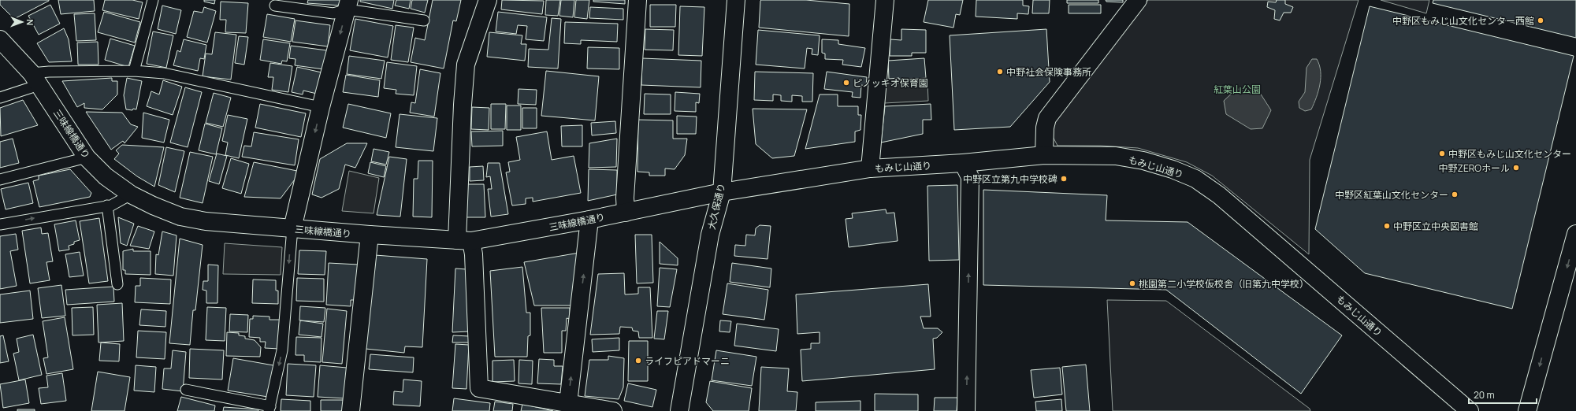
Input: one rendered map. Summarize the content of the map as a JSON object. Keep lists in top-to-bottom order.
{
  "streets": {
    "street": ["三味線橋通り", "もみじ山通り", "大久保通り"]
  },
  "crossings": [
    ["三味線橋通り", "もみじ山通り"],
    ["三味線橋通り", "大久保通り"],
    ["もみじ山通り", "大久保通り"]
  ],
  "parks": ["紅葉山公園"],
  "places": [
    "中野区もみじ山文化センター西館",
    "中野社会保険事務所",
    "ピノッキオ保育園",
    "中野区もみじ山文化センター",
    "中野ZEROホール",
    "中野区立第九中学校碑",
    "中野区紅葉山文化センター",
    "中野区立中央図書館",
    "桃園第二小学校仮校舎（旧第九中学校）",
    "ライフピアドマーニ"
  ],
  "scale_bar": "20 m",
  "north": "right"
}
